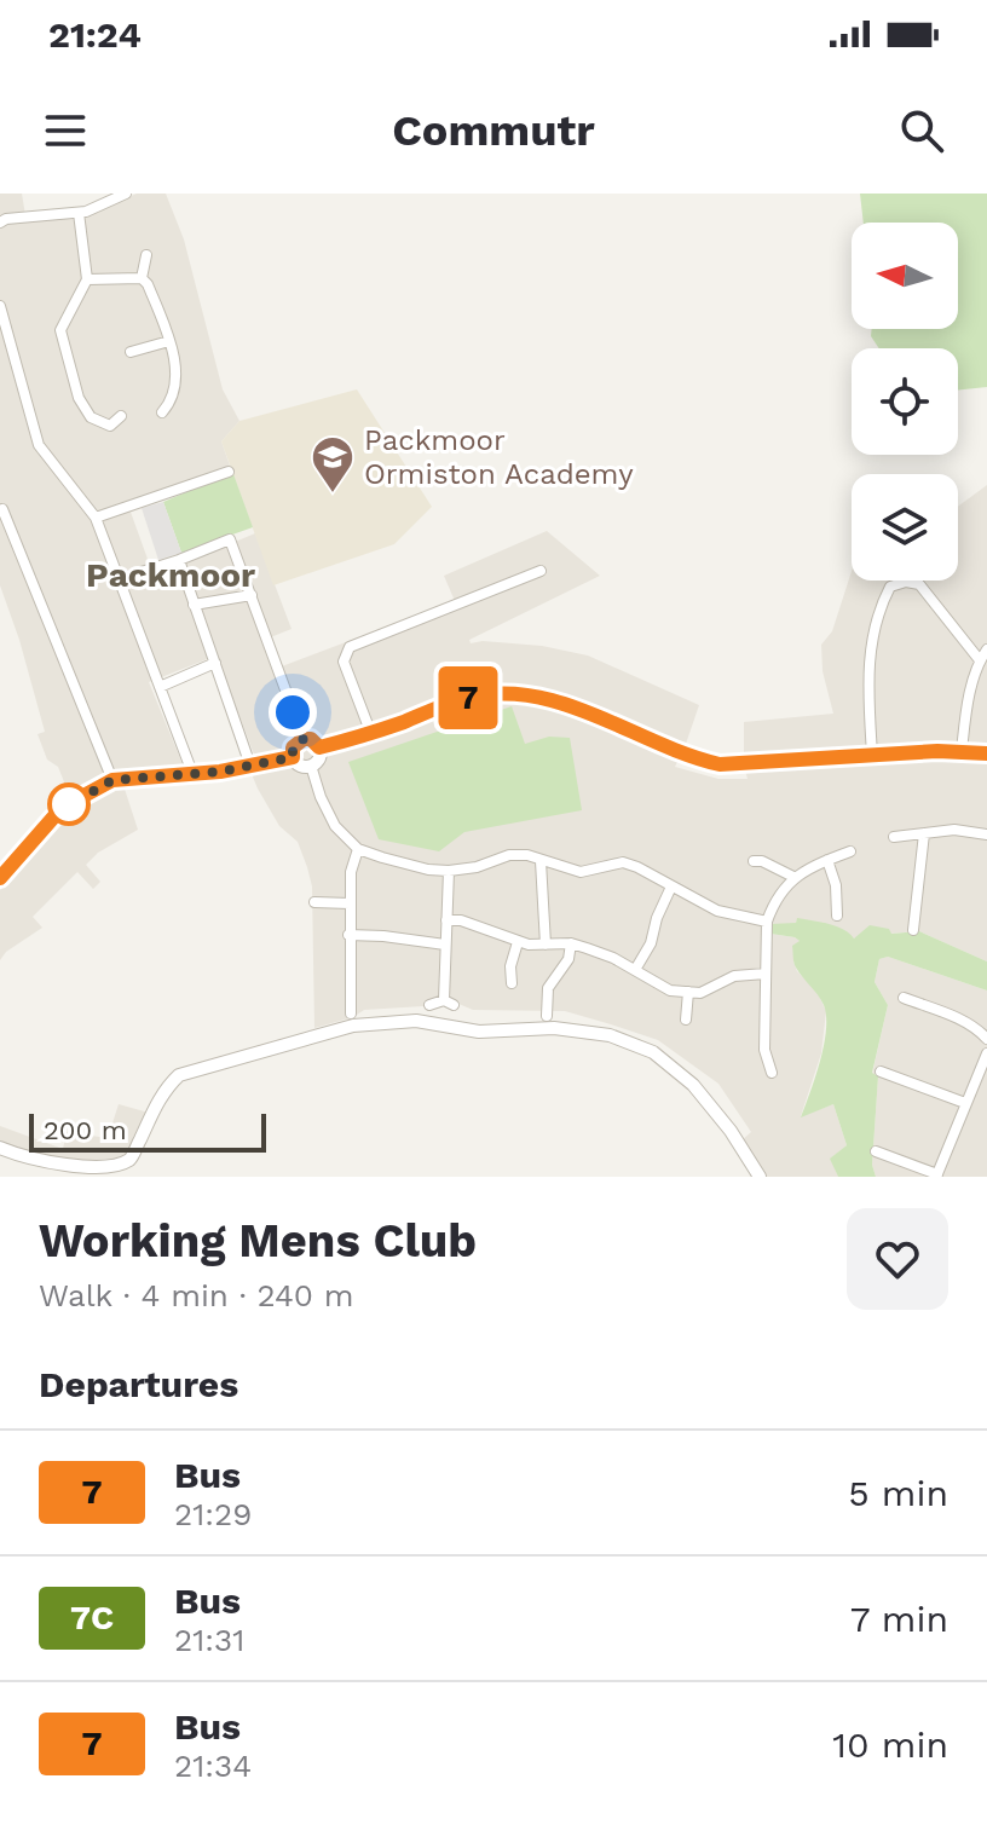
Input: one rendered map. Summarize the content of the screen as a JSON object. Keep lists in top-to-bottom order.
{
  "districts": ["Packmoor"],
  "places": {
    "school or university": ["Packmoor Ormiston Academy"]
  },
  "lines": ["bus line 7"],
  "scale_bar": "200 m",
  "north": "left",
  "page": {
    "status": "21:24",
    "header": "Commutr",
    "on_map": "7",
    "scale": "200 m",
    "heading": [
      ["Working Mens Club", "Walk · 4 min · 240 m"],
      "Departures"
    ],
    "list": [
      {
        "mark": "7",
        "name": "Bus",
        "note": "21:29",
        "value": "5 min"
      },
      {
        "mark": "7C",
        "name": "Bus",
        "note": "21:31",
        "value": "7 min"
      },
      {
        "mark": "7",
        "name": "Bus",
        "note": "21:34",
        "value": "10 min"
      }
    ]
  }
}
